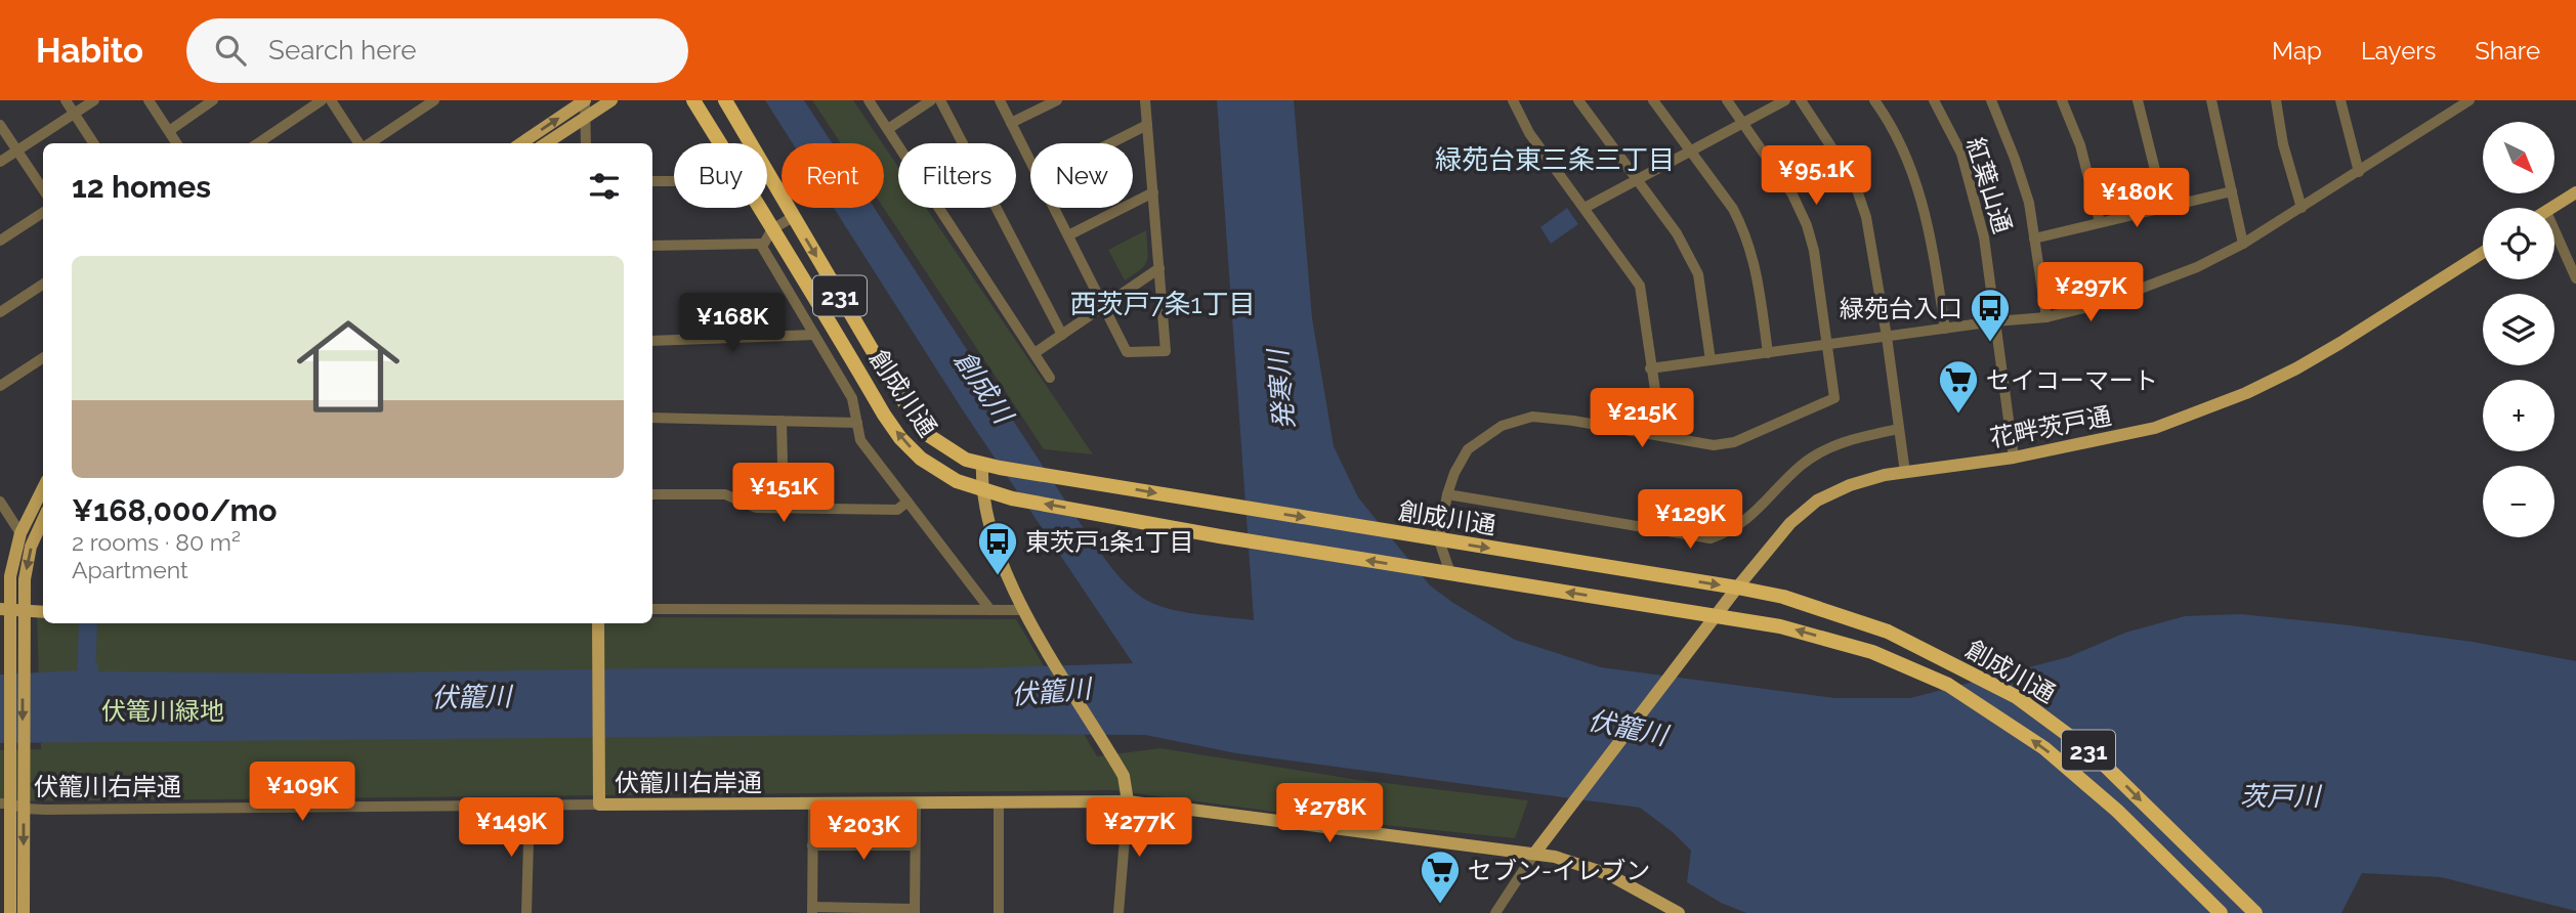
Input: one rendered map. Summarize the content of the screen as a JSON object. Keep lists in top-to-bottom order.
{
  "streets": {
    "highway": ["231", "創成川通"],
    "main road": ["花畔茨戸通", "伏籠川右岸通"],
    "street": ["紅葉山通"]
  },
  "crossings": [
    ["紅葉山通", "花畔茨戸通"],
    ["創成川通", "花畔茨戸通"],
    ["花畔茨戸通", "伏籠川右岸通"]
  ],
  "districts": ["緑苑台東三条三丁目", "西茨戸7条1丁目"],
  "water": [
    "創成川",
    "発寒川",
    "伏籠川",
    "茨戸川"
  ],
  "parks": ["伏篭川緑地"],
  "places": {
    "bus stop": ["緑苑台入口", "東茨戸1条1丁目"],
    "supermarket": ["セイコーマート", "セブン-イレブン"]
  },
  "north": "bottom right",
  "page": {
    "header": "Habito",
    "search": "Search here",
    "nav": ["Map", "Layers", "Share"],
    "map_buttons": ["+", "−"],
    "chip": [
      "Buy",
      "Rent",
      "Filters",
      "New"
    ],
    "heading": "12 homes",
    "price": [
      "¥95.1K",
      "¥180K",
      "¥297K",
      "¥168K",
      "¥215K",
      "¥151K",
      "¥129K",
      "¥109K",
      "¥278K",
      "¥149K",
      "¥277K",
      "¥203K"
    ],
    "list": [
      {
        "name": "¥168,000/mo",
        "note": "2 rooms · 80 m² · Apartment"
      }
    ]
  }
}
